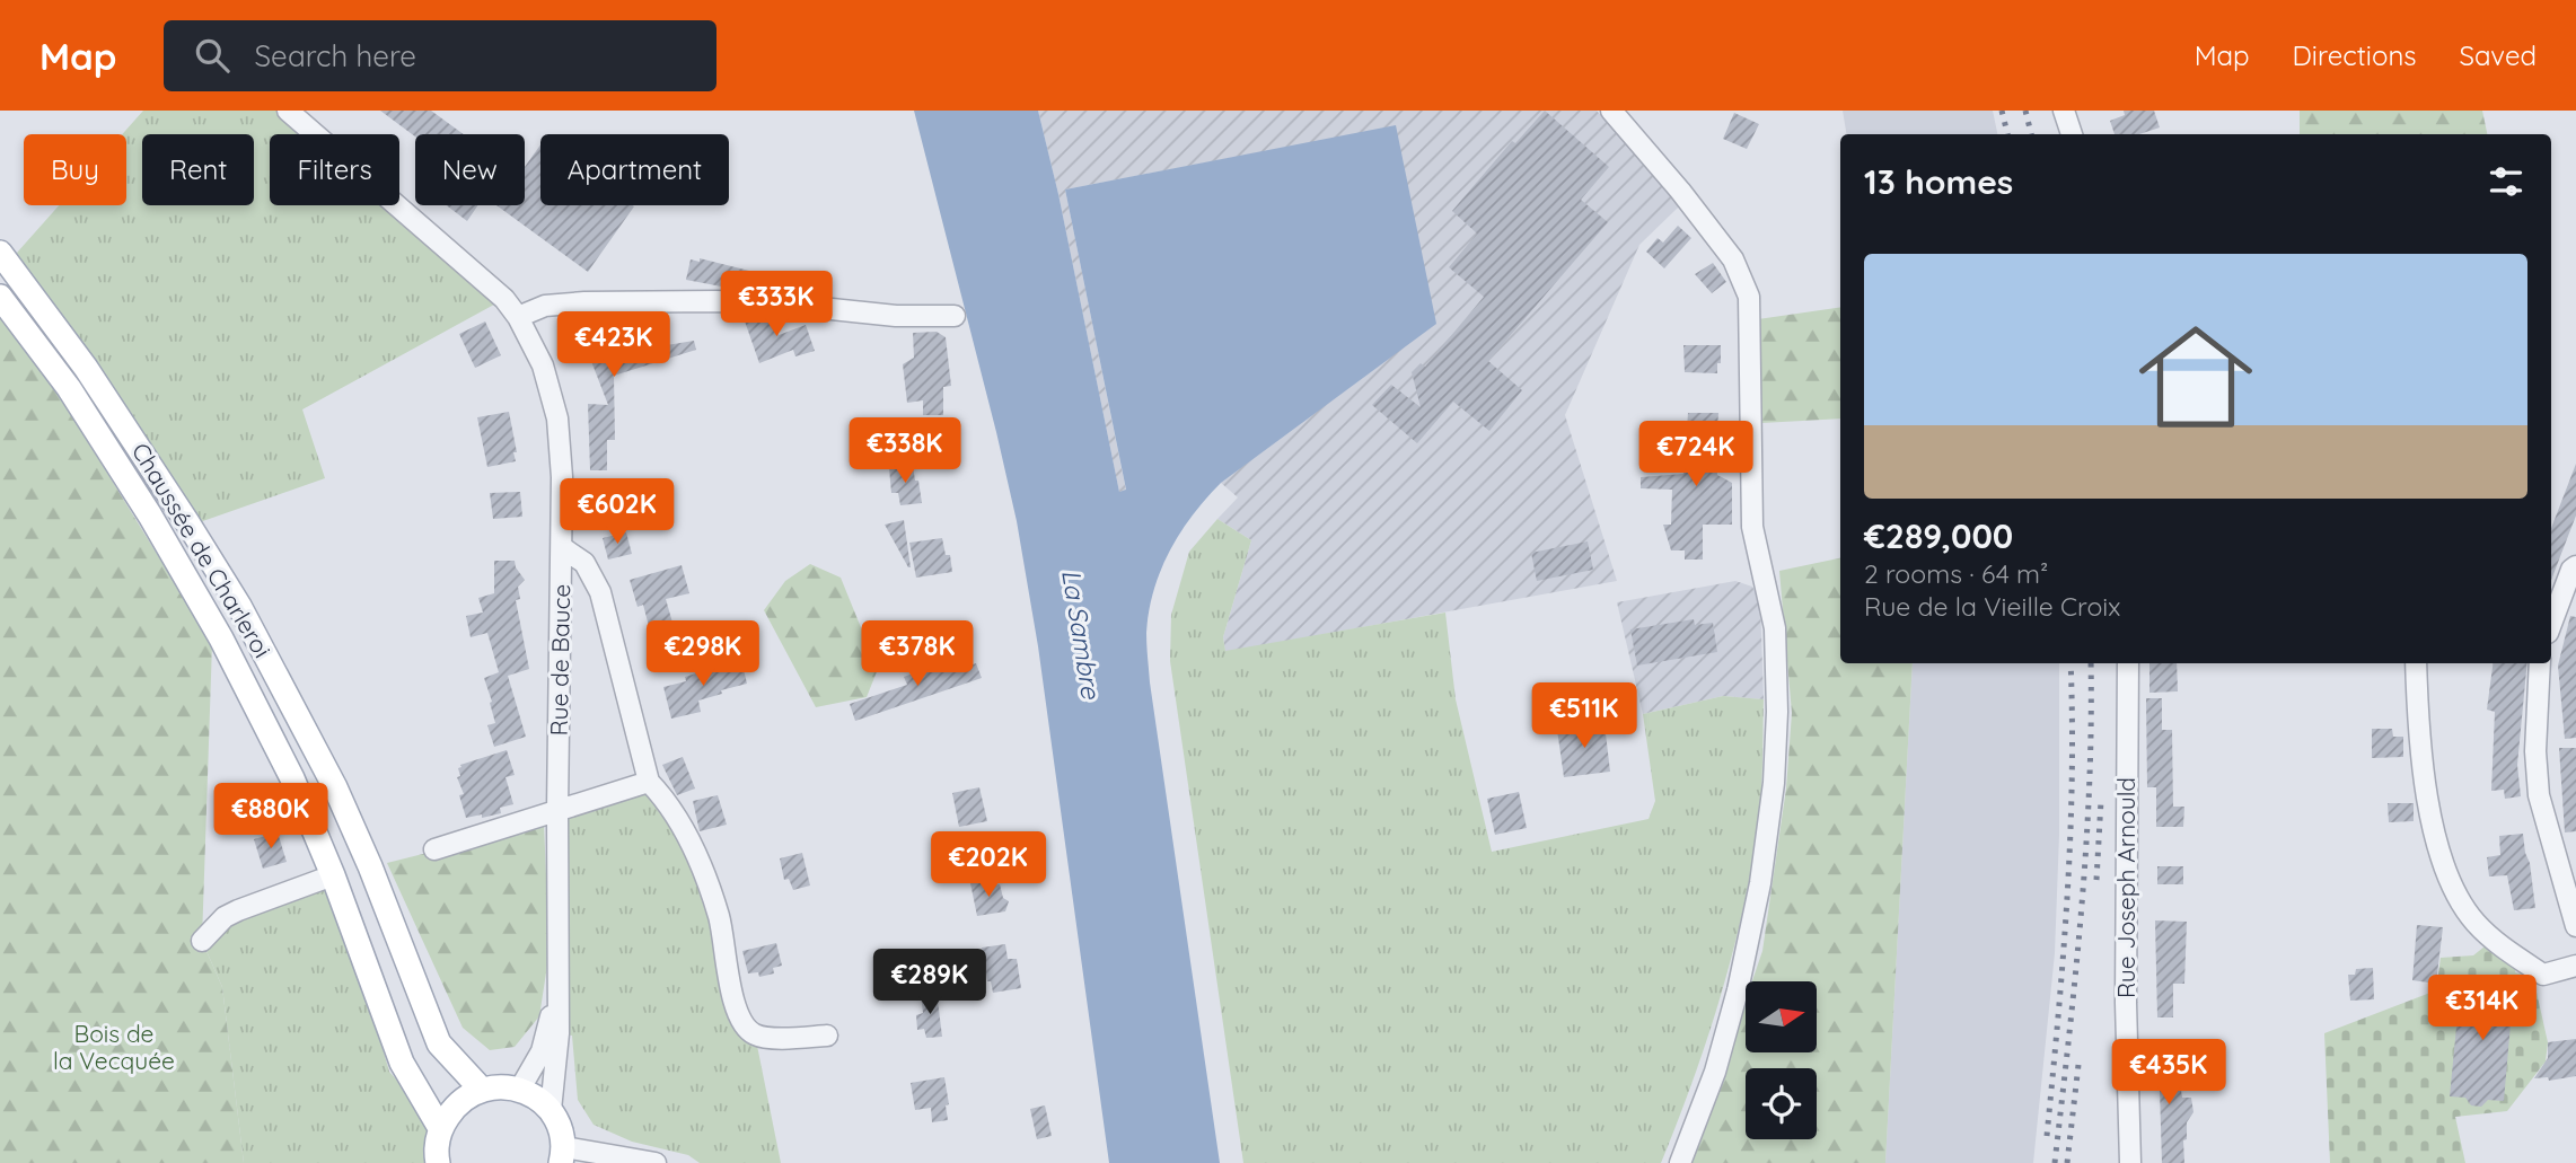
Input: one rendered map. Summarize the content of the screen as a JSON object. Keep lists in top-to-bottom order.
{
  "streets": {
    "main road": ["Chaussée de Charleroi"],
    "street": ["Rue de Bauce", "Rue Joseph Arnould"]
  },
  "water": ["La Sambre"],
  "parks": ["Bois de la Vecquée"],
  "north": "right",
  "page": {
    "header": "Map",
    "search": "Search here",
    "nav": ["Map", "Directions", "Saved"],
    "chip": [
      "Buy",
      "Rent",
      "Filters",
      "New",
      "Apartment"
    ],
    "heading": "13 homes",
    "list": [
      {
        "name": "€289,000",
        "note": "2 rooms · 64 m² · Rue de la Vieille Croix"
      }
    ],
    "price": [
      "€333K",
      "€423K",
      "€338K",
      "€724K",
      "€602K",
      "€298K",
      "€378K",
      "€511K",
      "€880K",
      "€202K",
      "€289K",
      "€314K",
      "€435K"
    ]
  }
}
